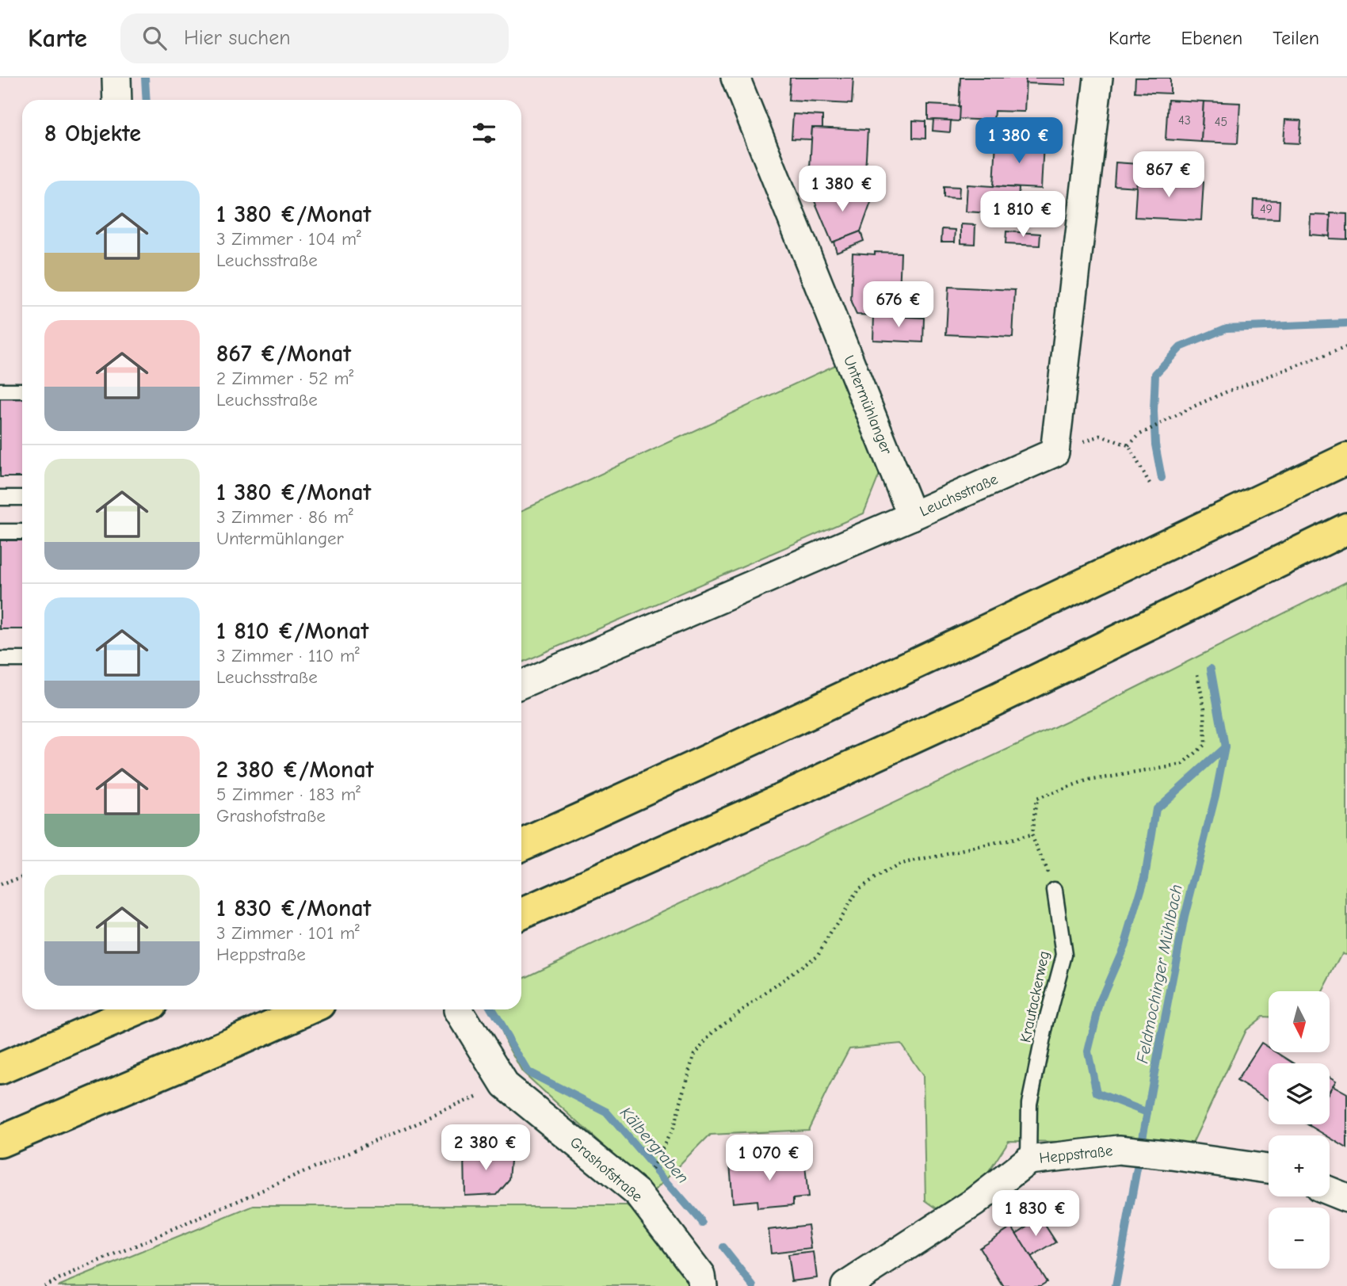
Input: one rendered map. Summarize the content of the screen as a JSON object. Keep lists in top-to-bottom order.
{
  "streets": {
    "street": [
      "Untermühlanger",
      "Leuchsstraße",
      "Heppstraße",
      "Grashofstraße"
    ],
    "lane": ["Krautackerweg"]
  },
  "crossings": [
    ["Untermühlanger", "Leuchsstraße"],
    ["Krautackerweg", "Heppstraße"]
  ],
  "water": ["Feldmochinger Mühlbach", "Kälbergraben"],
  "house_numbers": ["43", "45", "49"],
  "north": "bottom",
  "page": {
    "header": "Karte",
    "search": "Hier suchen",
    "nav": ["Karte", "Ebenen", "Teilen"],
    "heading": "8 Objekte",
    "price": [
      "1 380 €",
      "867 €",
      "1 380 €",
      "1 810 €",
      "676 €",
      "2 380 €",
      "1 070 €",
      "1 830 €"
    ],
    "list": [
      {
        "name": "1 380 €/Monat",
        "note": "3 Zimmer · 104 m² · Leuchsstraße"
      },
      {
        "name": "867 €/Monat",
        "note": "2 Zimmer · 52 m² · Leuchsstraße"
      },
      {
        "name": "1 380 €/Monat",
        "note": "3 Zimmer · 86 m² · Untermühlanger"
      },
      {
        "name": "1 810 €/Monat",
        "note": "3 Zimmer · 110 m² · Leuchsstraße"
      },
      {
        "name": "2 380 €/Monat",
        "note": "5 Zimmer · 183 m² · Grashofstraße"
      },
      {
        "name": "1 830 €/Monat",
        "note": "3 Zimmer · 101 m² · Heppstraße"
      }
    ],
    "map_buttons": ["+", "−"]
  }
}
